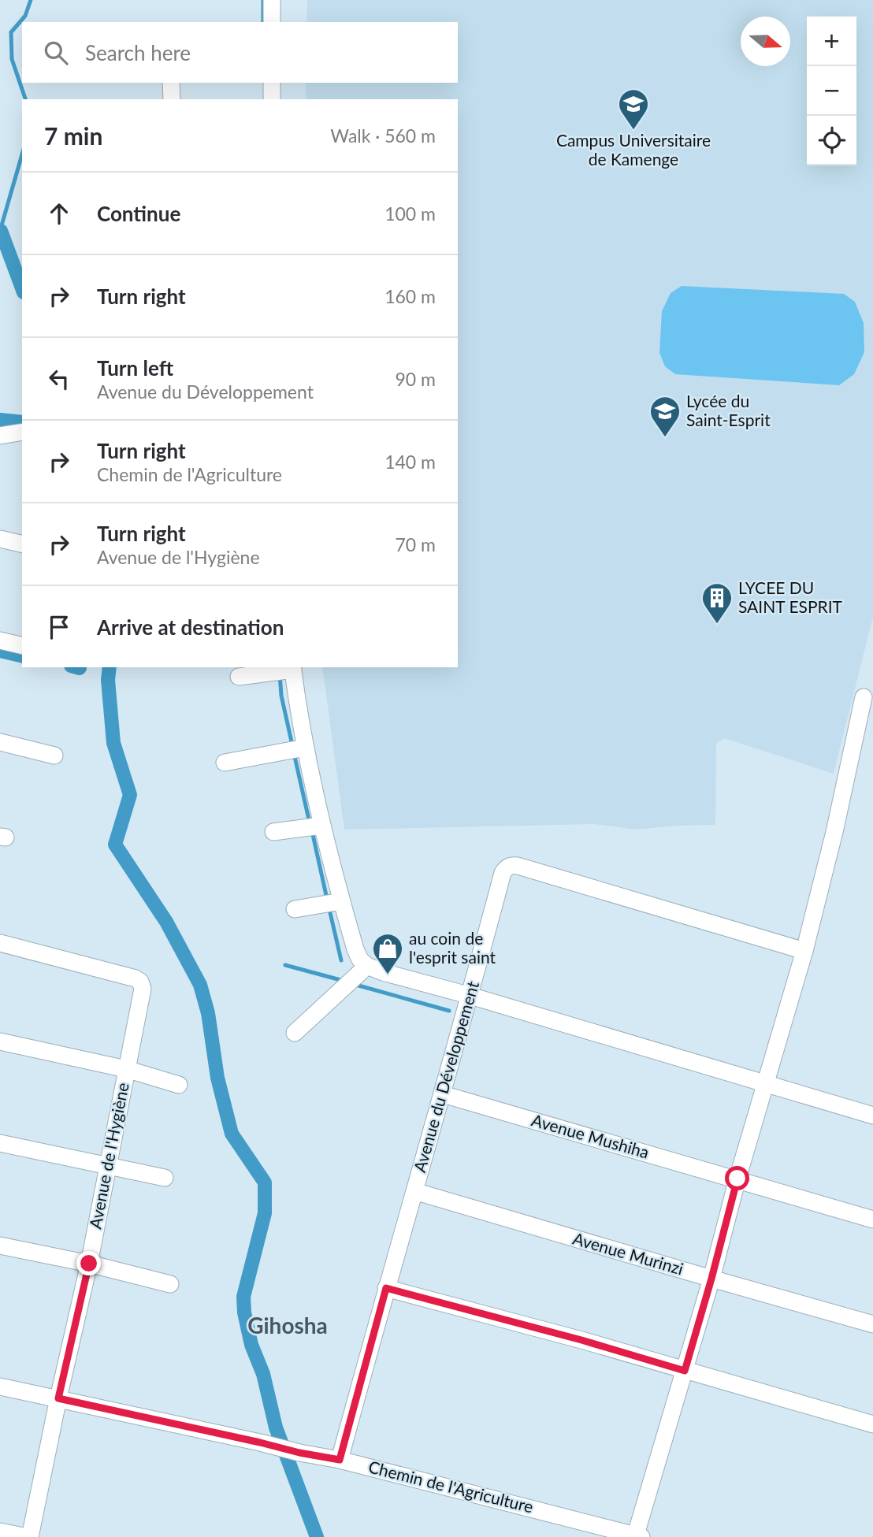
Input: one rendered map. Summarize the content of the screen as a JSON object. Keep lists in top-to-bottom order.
{
  "streets": {
    "street": [
      "Avenue du Développement",
      "Avenue Mushiha",
      "Avenue de l'Hygiène",
      "Avenue Murinzi",
      "Chemin de l'Agriculture"
    ]
  },
  "crossings": [
    ["Avenue du Développement", "Avenue Mushiha"],
    ["Avenue du Développement", "Avenue Murinzi"],
    ["Avenue du Développement", "Chemin de l'Agriculture"],
    ["Avenue de l'Hygiène", "Chemin de l'Agriculture"]
  ],
  "districts": ["Gihosha"],
  "places": {
    "school or university": ["Campus Universitaire de Kamenge", "Lycée du Saint-Esprit"],
    "building": ["LYCEE DU SAINT ESPRIT"],
    "shop": ["au coin de l'esprit saint"]
  },
  "north": "right",
  "page": {
    "map_buttons": ["+", "−"],
    "search": "Search here",
    "heading": ["7 min", "Walk · 560 m"],
    "list": [
      ["Continue", "100 m"],
      ["Turn right", "160 m"],
      ["Turn left", "Avenue du Développement", "90 m"],
      ["Turn right", "Chemin de l'Agriculture", "140 m"],
      ["Turn right", "Avenue de l'Hygiène", "70 m"],
      "Arrive at destination"
    ]
  }
}
